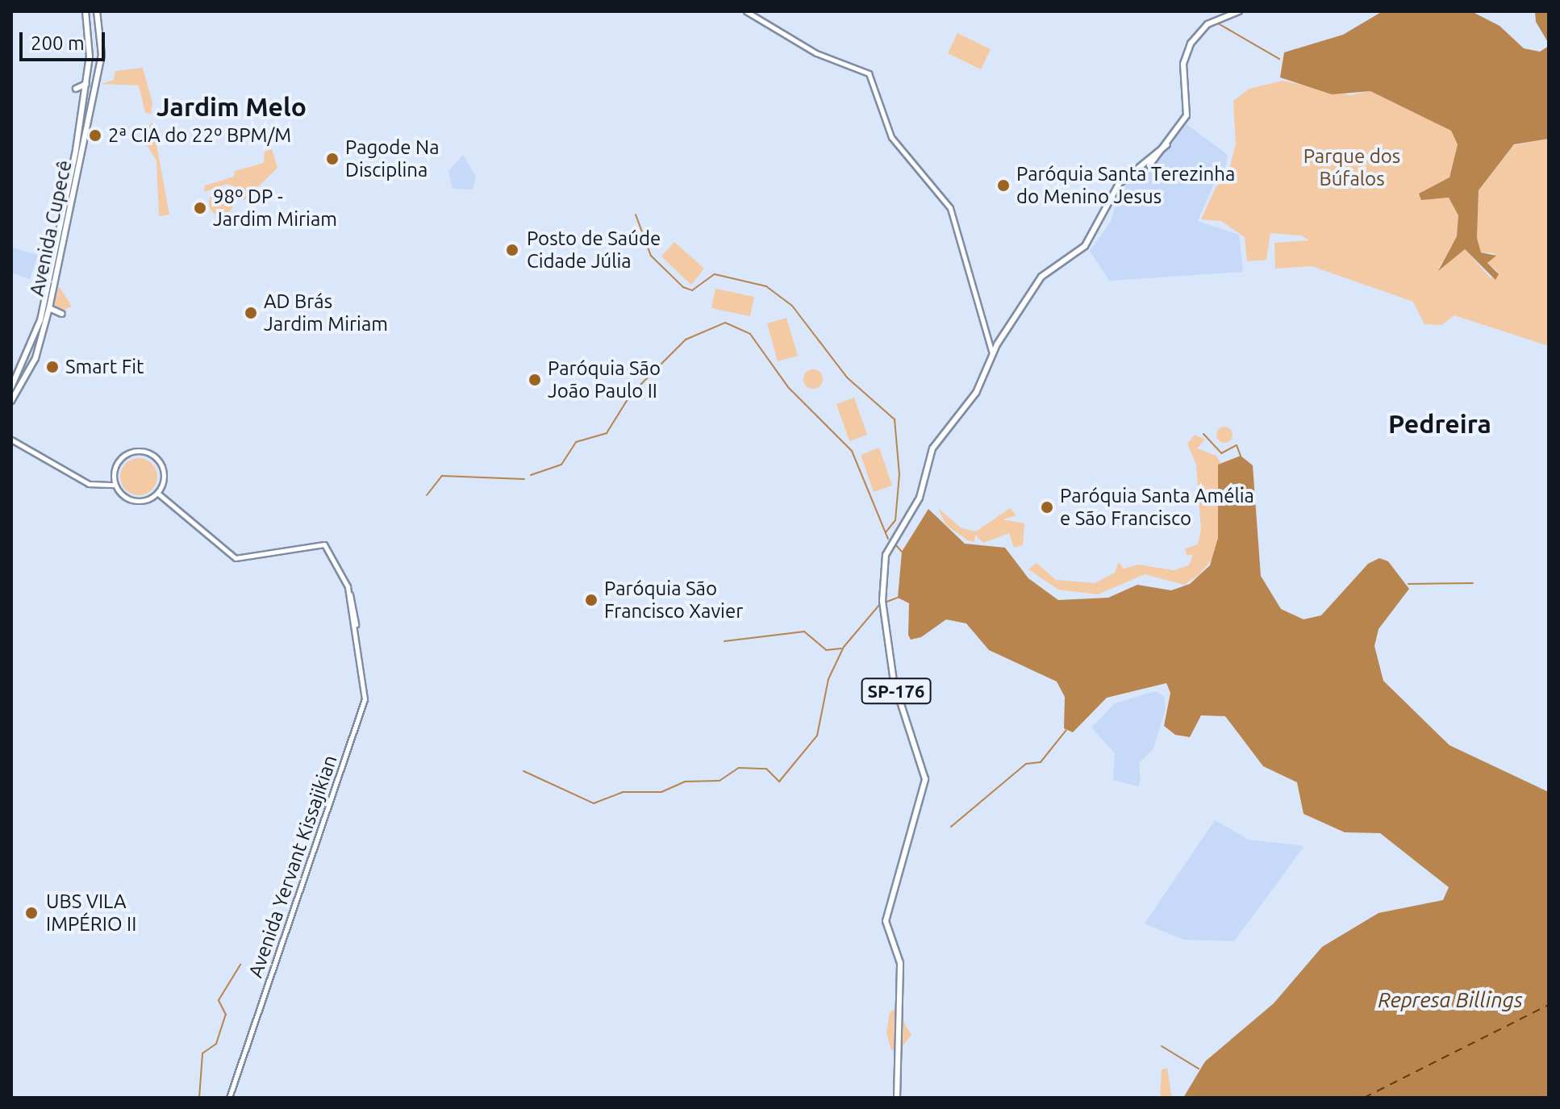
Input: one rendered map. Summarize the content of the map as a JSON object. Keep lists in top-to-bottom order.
{
  "streets": {
    "main road": ["Avenida Cupecê", "SP-176", "Avenida Yervant Kissajikian"]
  },
  "districts": ["Jardim Melo", "Pedreira"],
  "water": ["Represa Billings"],
  "parks": ["Parque dos Búfalos"],
  "places": [
    "2ª CIA do 22º BPM/M",
    "Pagode Na Disciplina",
    "Paróquia Santa Terezinha do Menino Jesus",
    "98º DP - Jardim Miriam",
    "Posto de Saúde Cidade Júlia",
    "AD Brás Jardim Miriam",
    "Smart Fit",
    "Paróquia São João Paulo II",
    "Paróquia Santa Amélia e São Francisco",
    "Paróquia São Francisco Xavier",
    "UBS VILA IMPÉRIO II"
  ],
  "scale_bar": "200 m"
}
